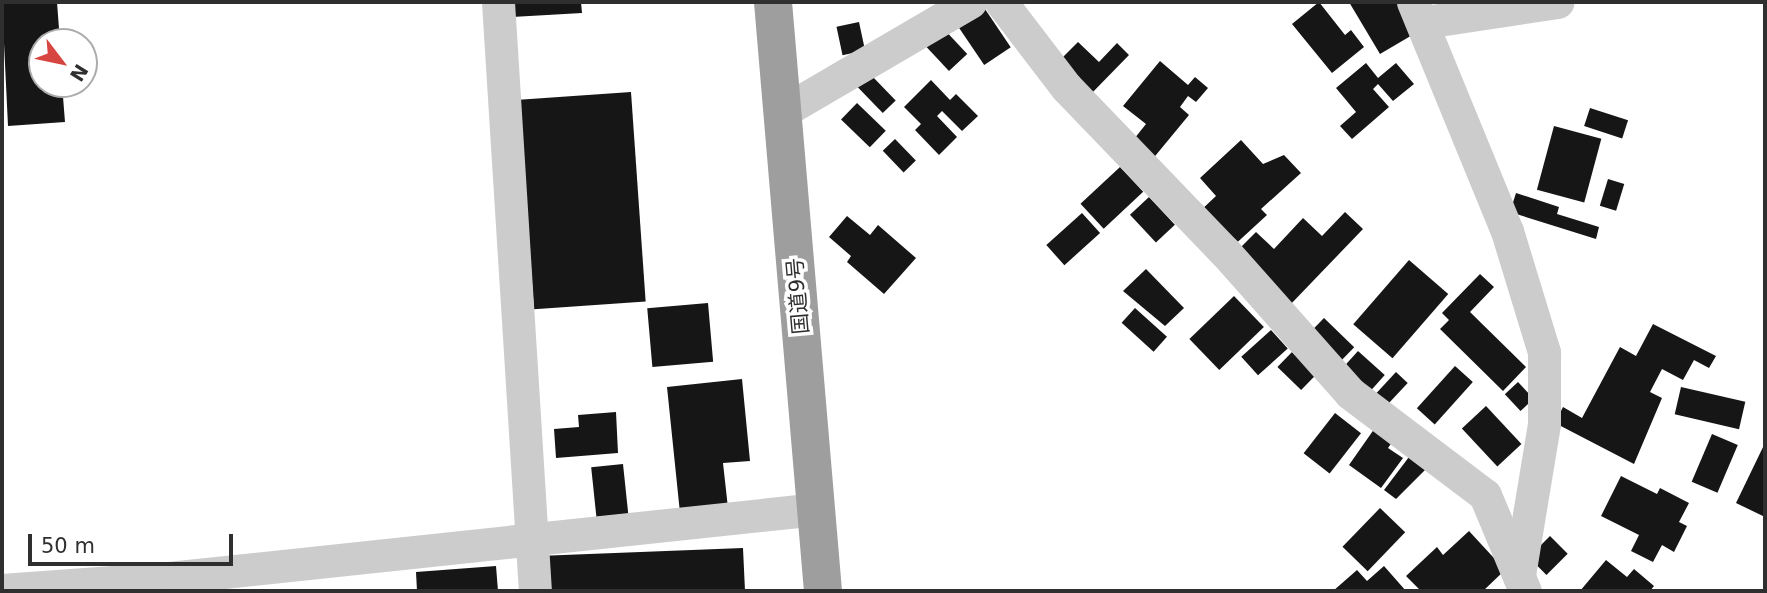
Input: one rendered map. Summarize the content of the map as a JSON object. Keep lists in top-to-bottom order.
{
  "streets": {
    "highway": ["国道9号"]
  },
  "scale_bar": "50 m",
  "north": "bottom right"
}
